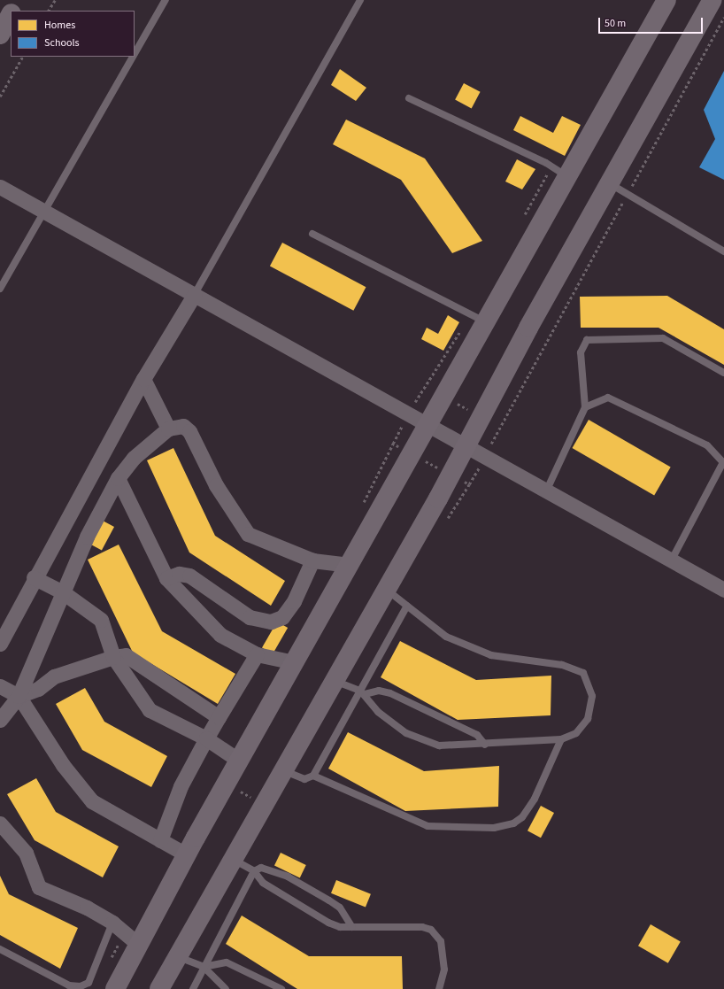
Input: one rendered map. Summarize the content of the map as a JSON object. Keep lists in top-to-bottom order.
{
  "legend": ["Homes", "Schools"],
  "scale_bar": "50 m"
}
